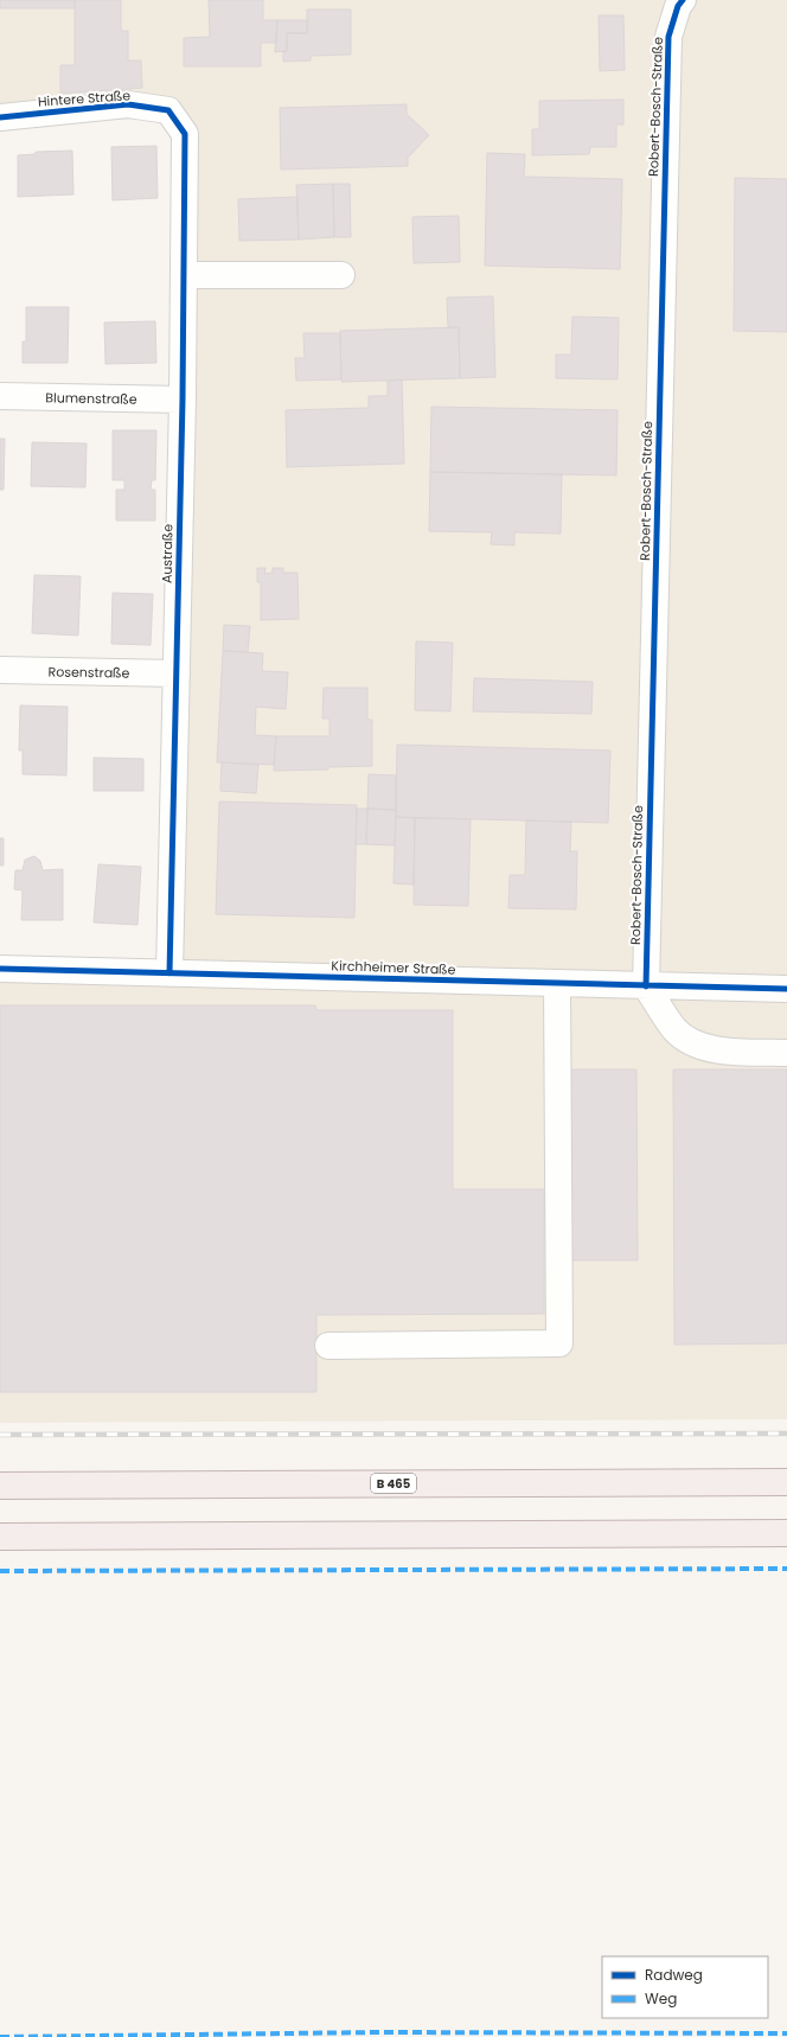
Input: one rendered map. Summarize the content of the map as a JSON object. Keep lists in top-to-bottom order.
{
  "streets": {
    "main road": ["B 465"],
    "street": [
      "Hintere Straße",
      "Robert-Bosch-Straße",
      "Blumenstraße",
      "Austraße",
      "Rosenstraße",
      "Kirchheimer Straße"
    ]
  },
  "crossings": [
    ["Hintere Straße", "Austraße"],
    ["Robert-Bosch-Straße", "Kirchheimer Straße"],
    ["Blumenstraße", "Austraße"],
    ["Austraße", "Rosenstraße"],
    ["Austraße", "Kirchheimer Straße"]
  ],
  "legend": ["Radweg", "Weg"]
}
